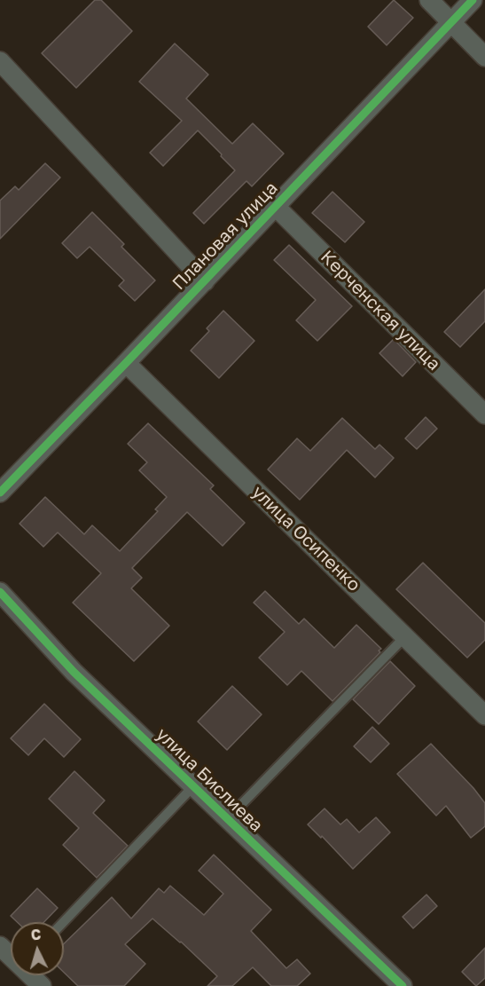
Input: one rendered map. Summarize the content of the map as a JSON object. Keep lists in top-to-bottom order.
{
  "streets": {
    "street": [
      "Плановая улица",
      "Керченская улица",
      "улица Осипенко",
      "улица Бислиева"
    ]
  },
  "crossings": [
    ["Плановая улица", "Керченская улица"],
    ["Плановая улица", "улица Осипенко"]
  ],
  "north": "top"
}
